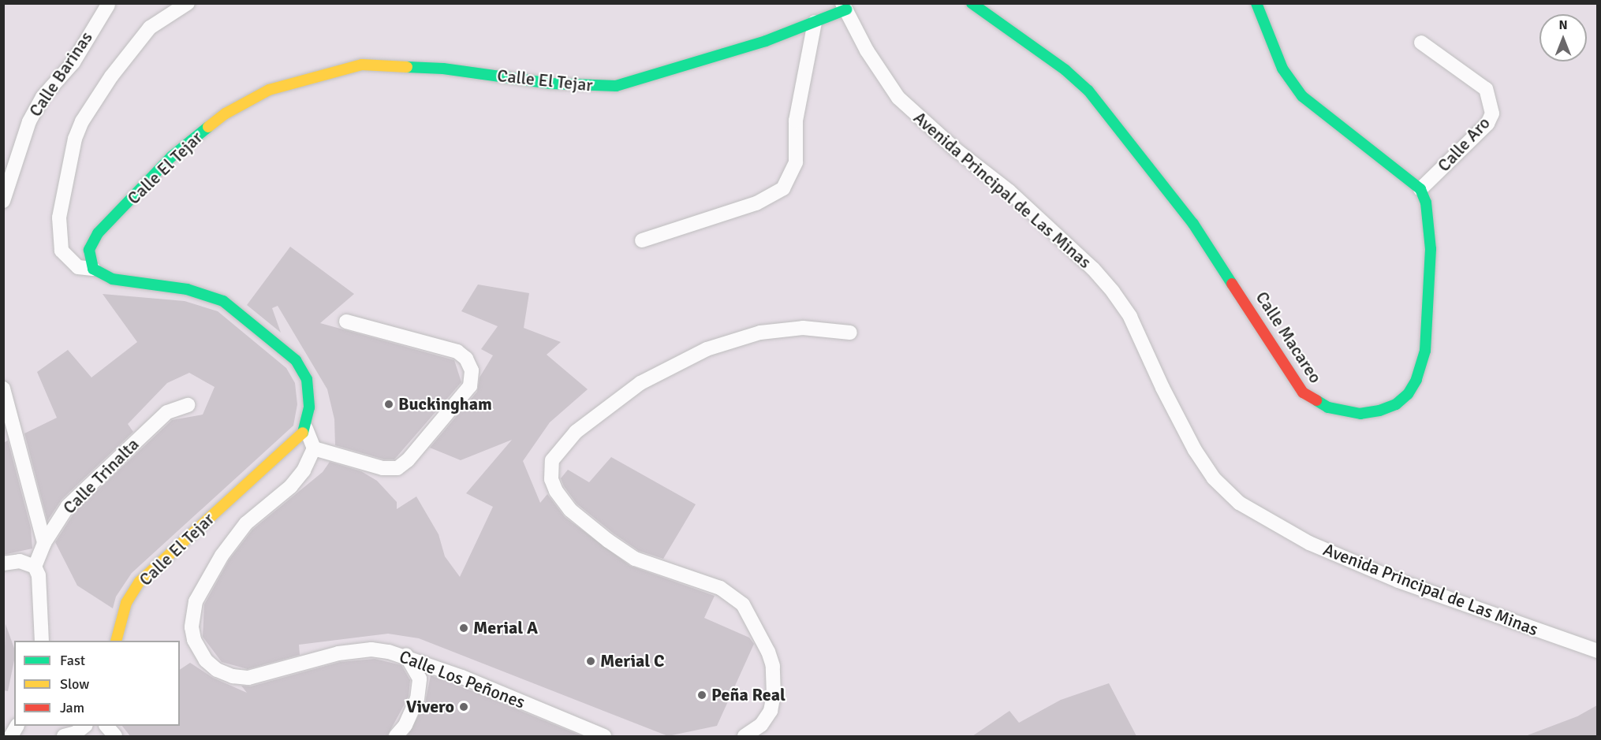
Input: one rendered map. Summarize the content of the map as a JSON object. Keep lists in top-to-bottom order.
{
  "streets": {
    "street": [
      "Calle Barinas",
      "Calle El Tejar",
      "Calle Aro",
      "Avenida Principal de Las Minas",
      "Calle Macareo",
      "Calle Trinalta",
      "Calle Los Peñones"
    ]
  },
  "crossings": [
    ["Calle El Tejar", "Avenida Principal de Las Minas"],
    ["Calle Aro", "Calle Macareo"]
  ],
  "places": [
    "Buckingham",
    "Merial A",
    "Merial C",
    "Peña Real",
    "Vivero"
  ],
  "legend": ["Fast", "Slow", "Jam"],
  "north": "top"
}
